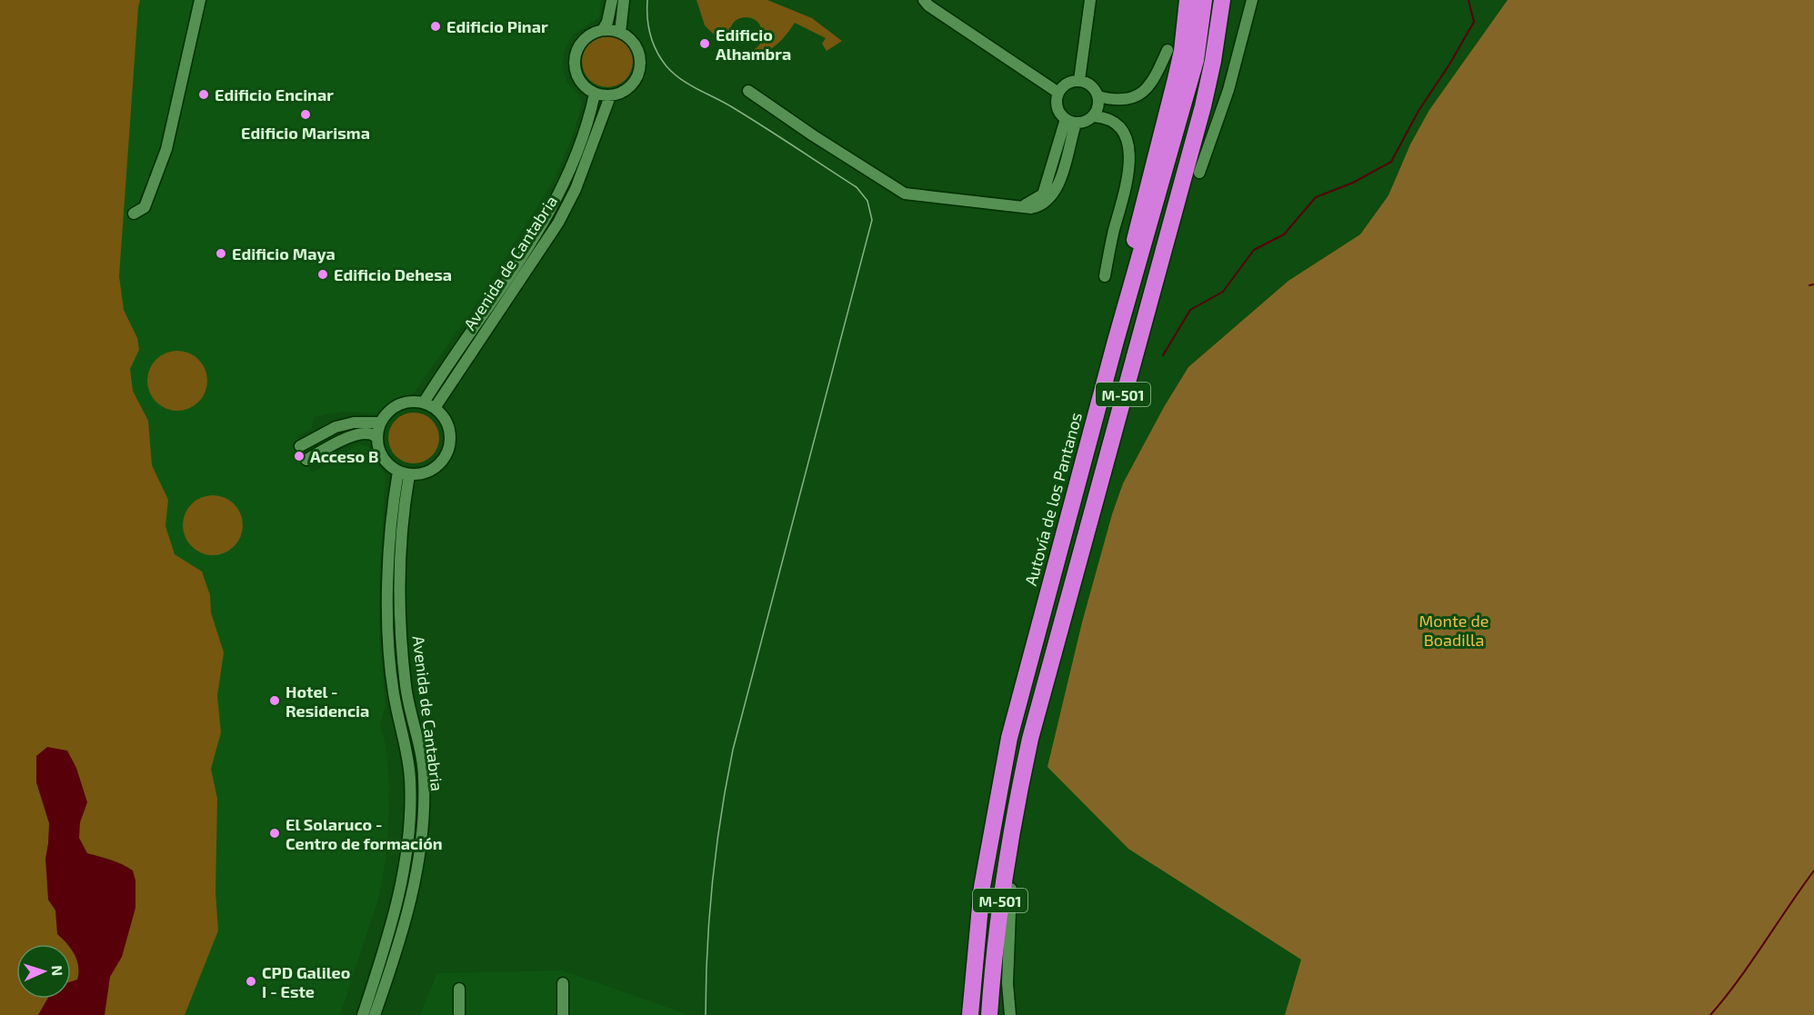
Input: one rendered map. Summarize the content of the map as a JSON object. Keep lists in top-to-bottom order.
{
  "streets": {
    "highway": ["M-501", "Autovía de los Pantanos"],
    "street": ["Avenida de Cantabria"]
  },
  "parks": ["Monte de Boadilla"],
  "places": [
    "Edificio Pinar",
    "Edificio Alhambra",
    "Edificio Encinar",
    "Edificio Marisma",
    "Edificio Maya",
    "Edificio Dehesa",
    "Acceso B",
    "Hotel - Residencia",
    "El Solaruco - Centro de formación",
    "CPD Galileo I - Este"
  ],
  "north": "right"
}
